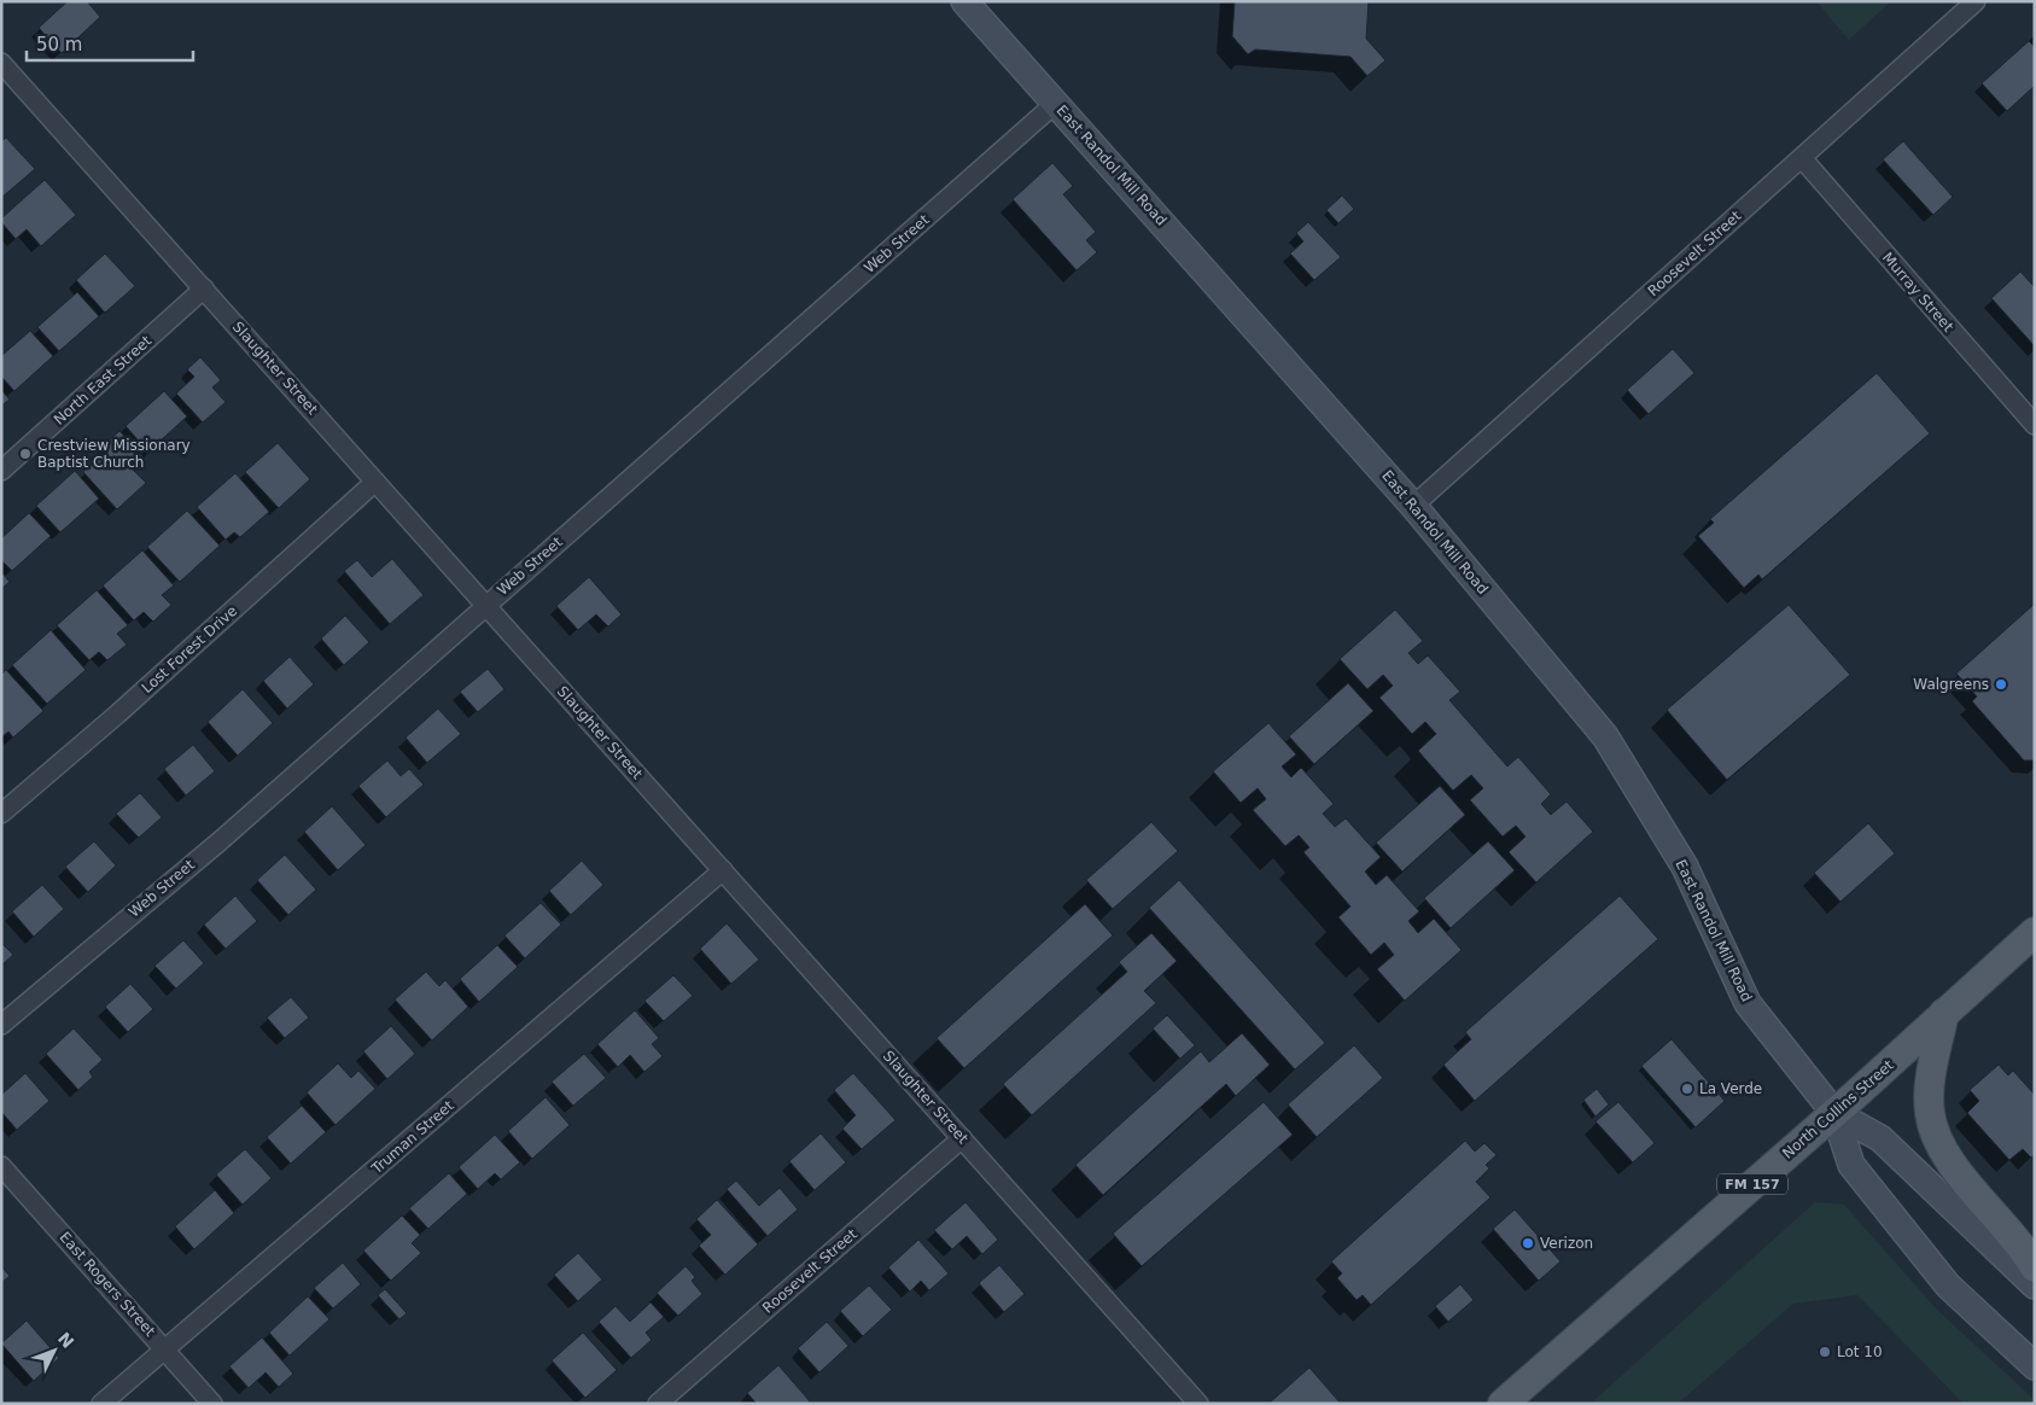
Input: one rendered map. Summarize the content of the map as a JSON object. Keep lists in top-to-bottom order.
{
  "streets": {
    "main road": ["East Randol Mill Road", "North Collins Street", "FM 157"],
    "street": [
      "Web Street",
      "Roosevelt Street",
      "Murray Street",
      "Slaughter Street",
      "North East Street",
      "Lost Forest Drive",
      "Truman Street",
      "East Rogers Street"
    ]
  },
  "crossings": [
    ["East Randol Mill Road", "Web Street"],
    ["East Randol Mill Road", "Roosevelt Street"],
    ["East Randol Mill Road", "North Collins Street"],
    ["Web Street", "Slaughter Street"],
    ["Roosevelt Street", "Murray Street"],
    ["Roosevelt Street", "Slaughter Street"],
    ["Slaughter Street", "North East Street"],
    ["Slaughter Street", "Lost Forest Drive"],
    ["Slaughter Street", "Truman Street"],
    ["Truman Street", "East Rogers Street"]
  ],
  "places": [
    "Crestview Missionary Baptist Church",
    "Walgreens",
    "La Verde",
    "Verizon",
    "Lot 10"
  ],
  "scale_bar": "50 m",
  "north": "top right"
}
